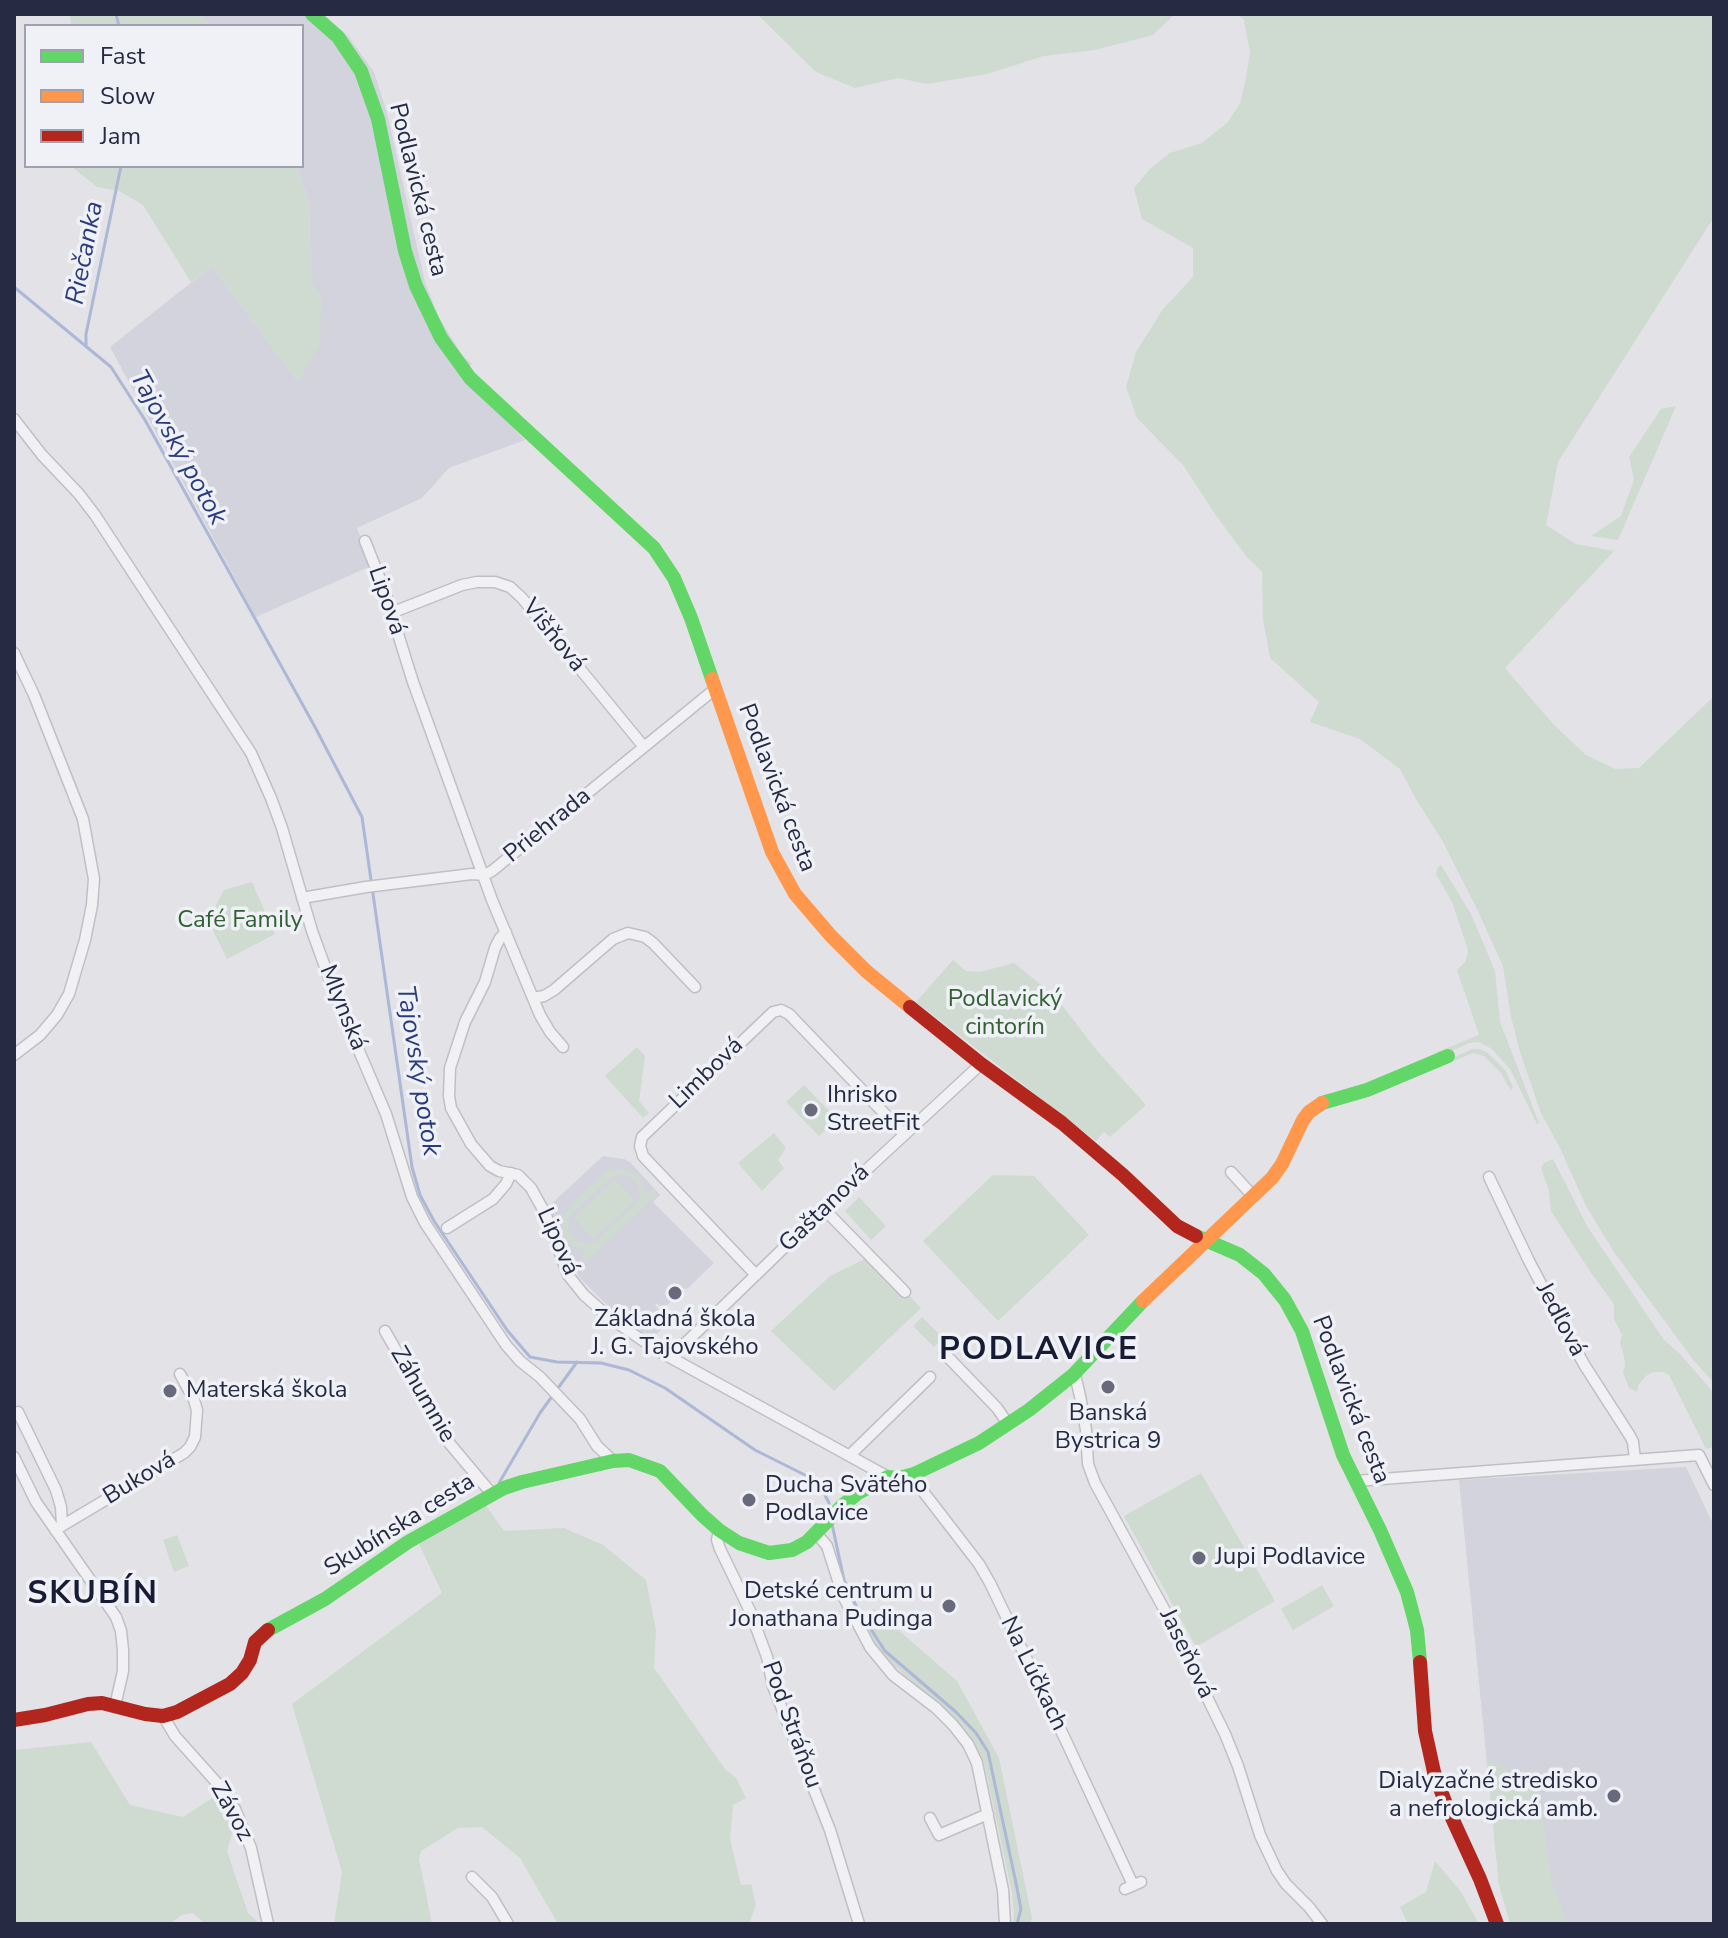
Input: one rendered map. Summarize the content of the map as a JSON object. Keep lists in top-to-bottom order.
{
  "streets": {
    "main road": ["Podlavická cesta", "Skubínska cesta"],
    "street": [
      "Lipová",
      "Višňová",
      "Priehrada",
      "Mlynská",
      "Limbová",
      "Gaštanová",
      "Jedľová",
      "Záhumnie",
      "Buková",
      "Jaseňová",
      "Na Lúčkach",
      "Pod Stráňou",
      "Závoz"
    ]
  },
  "crossings": [
    ["Podlavická cesta", "Priehrada"],
    ["Podlavická cesta", "Gaštanová"],
    ["Lipová", "Višňová"],
    ["Lipová", "Priehrada"],
    ["Lipová", "Gaštanová"],
    ["Lipová", "Skubínska cesta"],
    ["Višňová", "Priehrada"],
    ["Priehrada", "Mlynská"],
    ["Mlynská", "Skubínska cesta"],
    ["Limbová", "Gaštanová"],
    ["Záhumnie", "Skubínska cesta"],
    ["Skubínska cesta", "Pod Stráňou"],
    ["Skubínska cesta", "Závoz"]
  ],
  "districts": ["PODLAVICE", "SKUBÍN"],
  "water": ["Riečanka", "Tajovský potok"],
  "parks": ["Café Family", "Podlavický cintorín"],
  "places": [
    "Ihrisko StreetFit",
    "Základná škola J. G. Tajovského",
    "Banská Bystrica 9",
    "Materská škola",
    "Ducha Svätého Podlavice",
    "Jupi Podlavice",
    "Detské centrum u Jonathana Pudinga",
    "Dialyzačné stredisko a nefrologická amb."
  ],
  "legend": ["Fast", "Slow", "Jam"]
}
